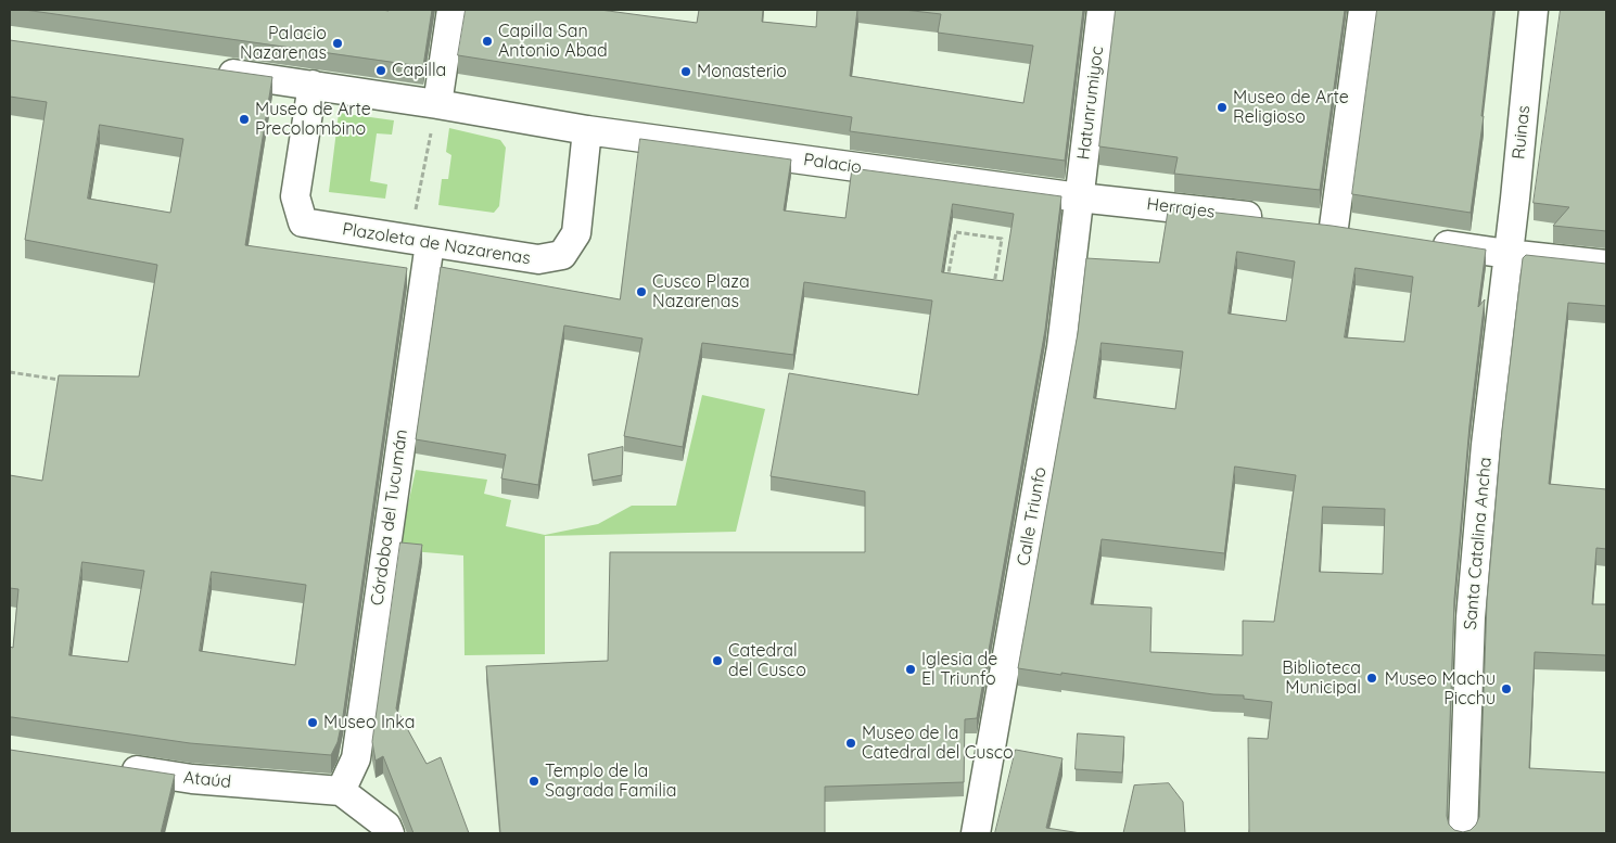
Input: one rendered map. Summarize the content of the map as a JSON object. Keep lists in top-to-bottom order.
{
  "streets": {
    "street": [
      "Hatunrumiyoc",
      "Ruinas",
      "Palacio",
      "Herrajes",
      "Plazoleta de Nazarenas",
      "Calle Triunfo",
      "Córdoba del Tucumán",
      "Santa Catalina Ancha",
      "Ataúd"
    ]
  },
  "crossings": [
    ["Hatunrumiyoc", "Palacio"],
    ["Hatunrumiyoc", "Herrajes"],
    ["Hatunrumiyoc", "Calle Triunfo"],
    ["Ruinas", "Santa Catalina Ancha"],
    ["Palacio", "Herrajes"],
    ["Palacio", "Plazoleta de Nazarenas"],
    ["Palacio", "Calle Triunfo"],
    ["Herrajes", "Calle Triunfo"],
    ["Plazoleta de Nazarenas", "Córdoba del Tucumán"],
    ["Córdoba del Tucumán", "Ataúd"]
  ],
  "places": [
    "Capilla San Antonio Abad",
    "Palacio Nazarenas",
    "Capilla",
    "Monasterio",
    "Museo de Arte Religioso",
    "Museo de Arte Precolombino",
    "Cusco Plaza Nazarenas",
    "Catedral del Cusco",
    "Iglesia de El Triunfo",
    "Biblioteca Municipal",
    "Museo Machu Picchu",
    "Museo Inka",
    "Museo de la Catedral del Cusco",
    "Templo de la Sagrada Familia"
  ]
}
